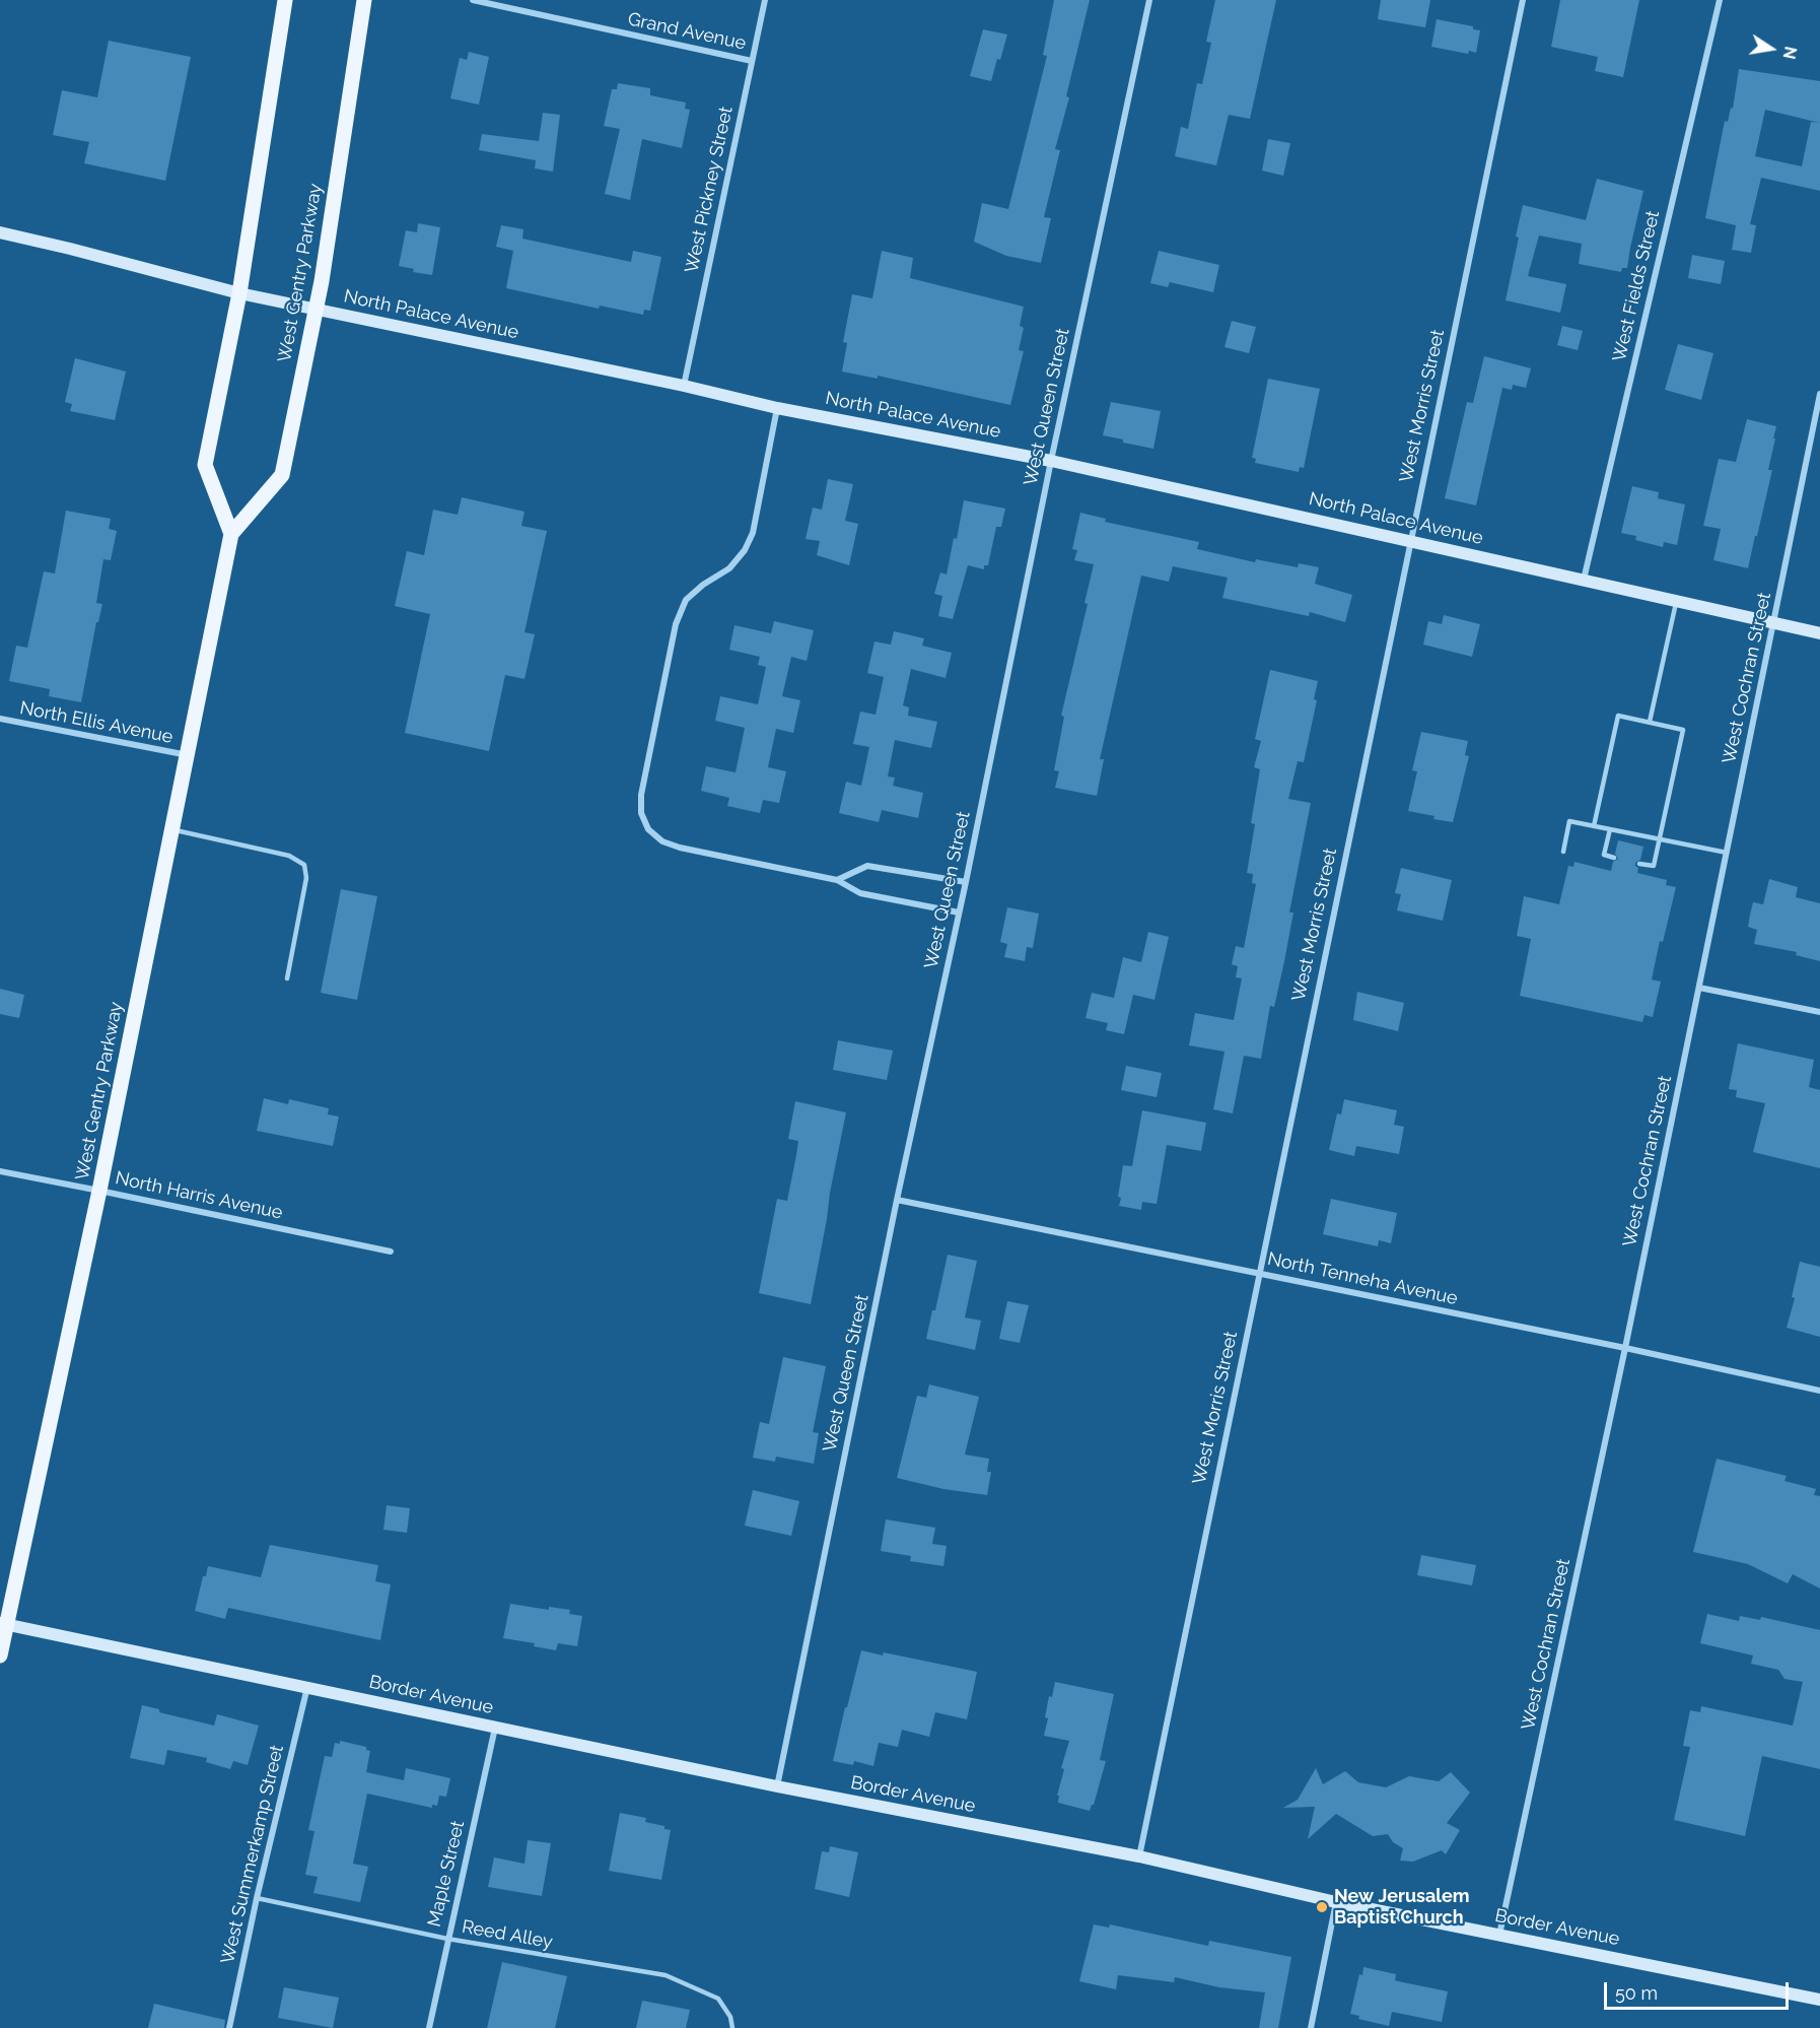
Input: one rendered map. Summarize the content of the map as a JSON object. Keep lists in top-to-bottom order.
{
  "streets": {
    "main road": ["West Gentry Parkway"],
    "street": [
      "Grand Avenue",
      "West Pickney Street",
      "West Fields Street",
      "North Palace Avenue",
      "West Morris Street",
      "West Queen Street",
      "West Cochran Street",
      "North Ellis Avenue",
      "North Harris Avenue",
      "North Tenneha Avenue",
      "Border Avenue",
      "West Summerkamp Street",
      "Maple Street"
    ],
    "lane": ["Reed Alley"]
  },
  "crossings": [
    ["Grand Avenue", "West Pickney Street"],
    ["West Pickney Street", "North Palace Avenue"],
    ["West Gentry Parkway", "North Palace Avenue"],
    ["West Gentry Parkway", "North Ellis Avenue"],
    ["West Gentry Parkway", "North Harris Avenue"],
    ["West Gentry Parkway", "Border Avenue"],
    ["West Fields Street", "North Palace Avenue"],
    ["North Palace Avenue", "West Morris Street"],
    ["North Palace Avenue", "West Queen Street"],
    ["North Palace Avenue", "West Cochran Street"],
    ["West Morris Street", "North Tenneha Avenue"],
    ["West Morris Street", "Border Avenue"],
    ["West Queen Street", "North Tenneha Avenue"],
    ["West Queen Street", "Border Avenue"],
    ["West Cochran Street", "North Tenneha Avenue"],
    ["West Cochran Street", "Border Avenue"],
    ["Border Avenue", "West Summerkamp Street"],
    ["Border Avenue", "Maple Street"],
    ["West Summerkamp Street", "Reed Alley"],
    ["Maple Street", "Reed Alley"]
  ],
  "places": ["New Jerusalem Baptist Church"],
  "scale_bar": "50 m",
  "north": "right"
}
